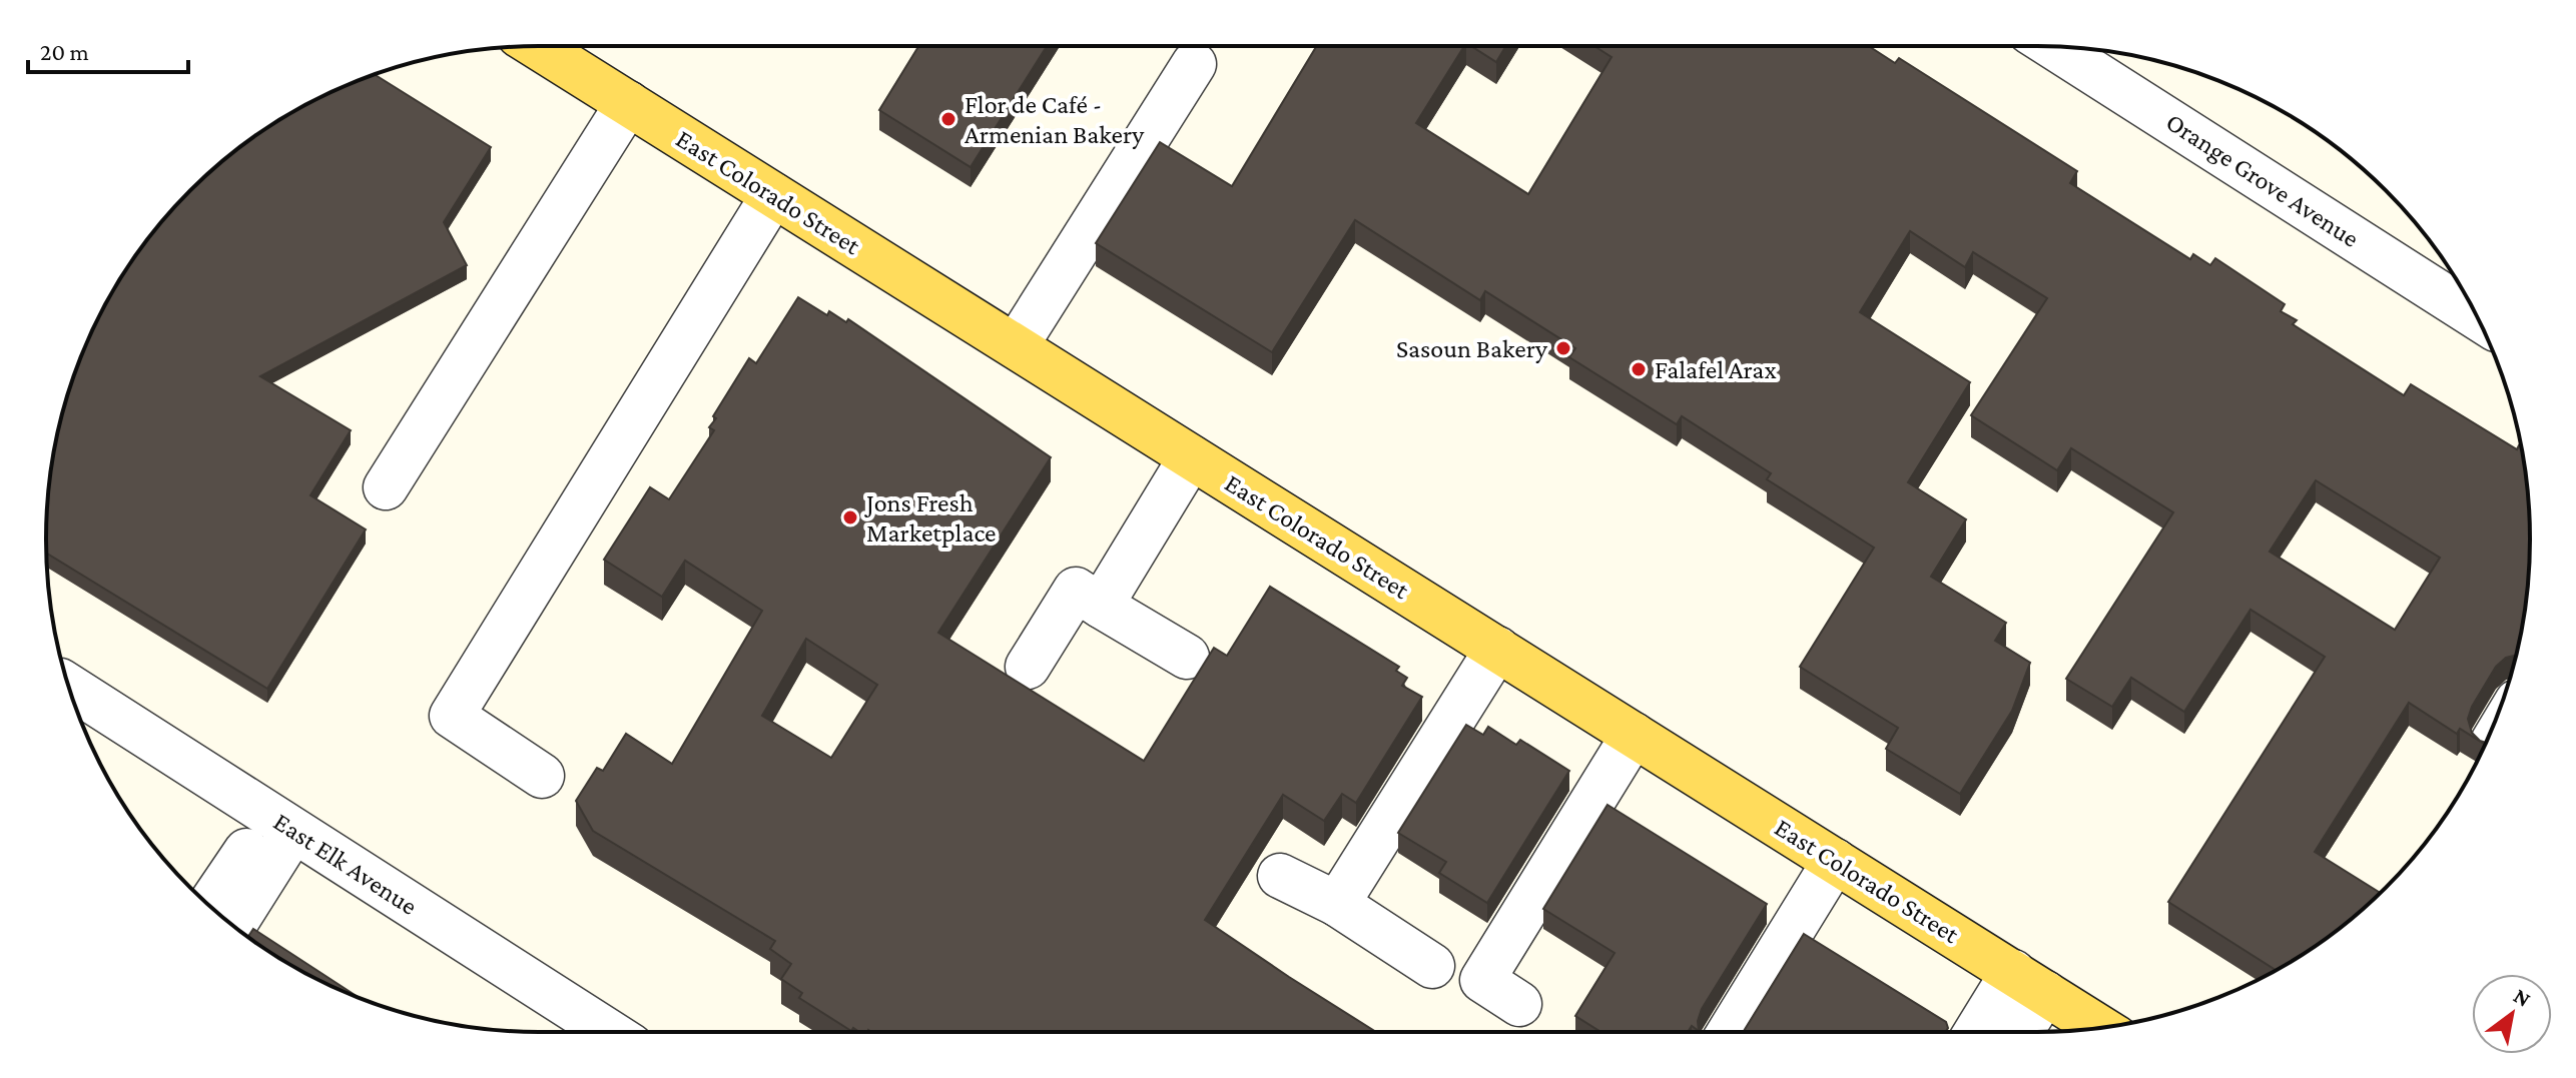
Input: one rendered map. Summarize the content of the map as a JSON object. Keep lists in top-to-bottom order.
{
  "streets": {
    "main road": ["East Colorado Street"],
    "street": ["Orange Grove Avenue", "East Elk Avenue"]
  },
  "places": [
    "Flor de Café - Armenian Bakery",
    "Sasoun Bakery",
    "Falafel Arax",
    "Jons Fresh Marketplace"
  ],
  "scale_bar": "20 m",
  "north": "top right"
}
